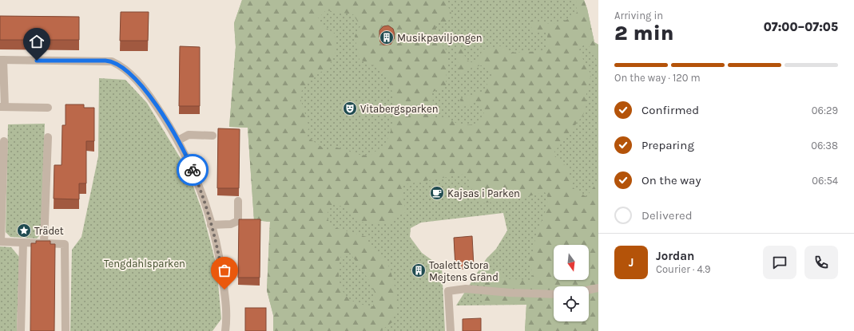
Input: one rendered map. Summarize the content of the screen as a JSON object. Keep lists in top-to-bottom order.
{
  "parks": ["Tengdahlsparken"],
  "places": {
    "building": ["Musikpaviljongen", "Toalett Stora Mejtens Gränd"],
    "theatre": ["Vitabergsparken"],
    "cafe": ["Kajsas i Parken"],
    "place": ["Trädet"]
  },
  "north": "bottom",
  "page": {
    "heading": ["2 min", "Arriving in", "07:00–07:05"],
    "panel": ["Jordan", "Courier · 4.9"],
    "bar": "On the way · 120 m",
    "list": [
      ["Confirmed", "06:29"],
      ["Preparing", "06:38"],
      ["On the way", "06:54"],
      "Delivered"
    ],
    "round": "J"
  }
}
